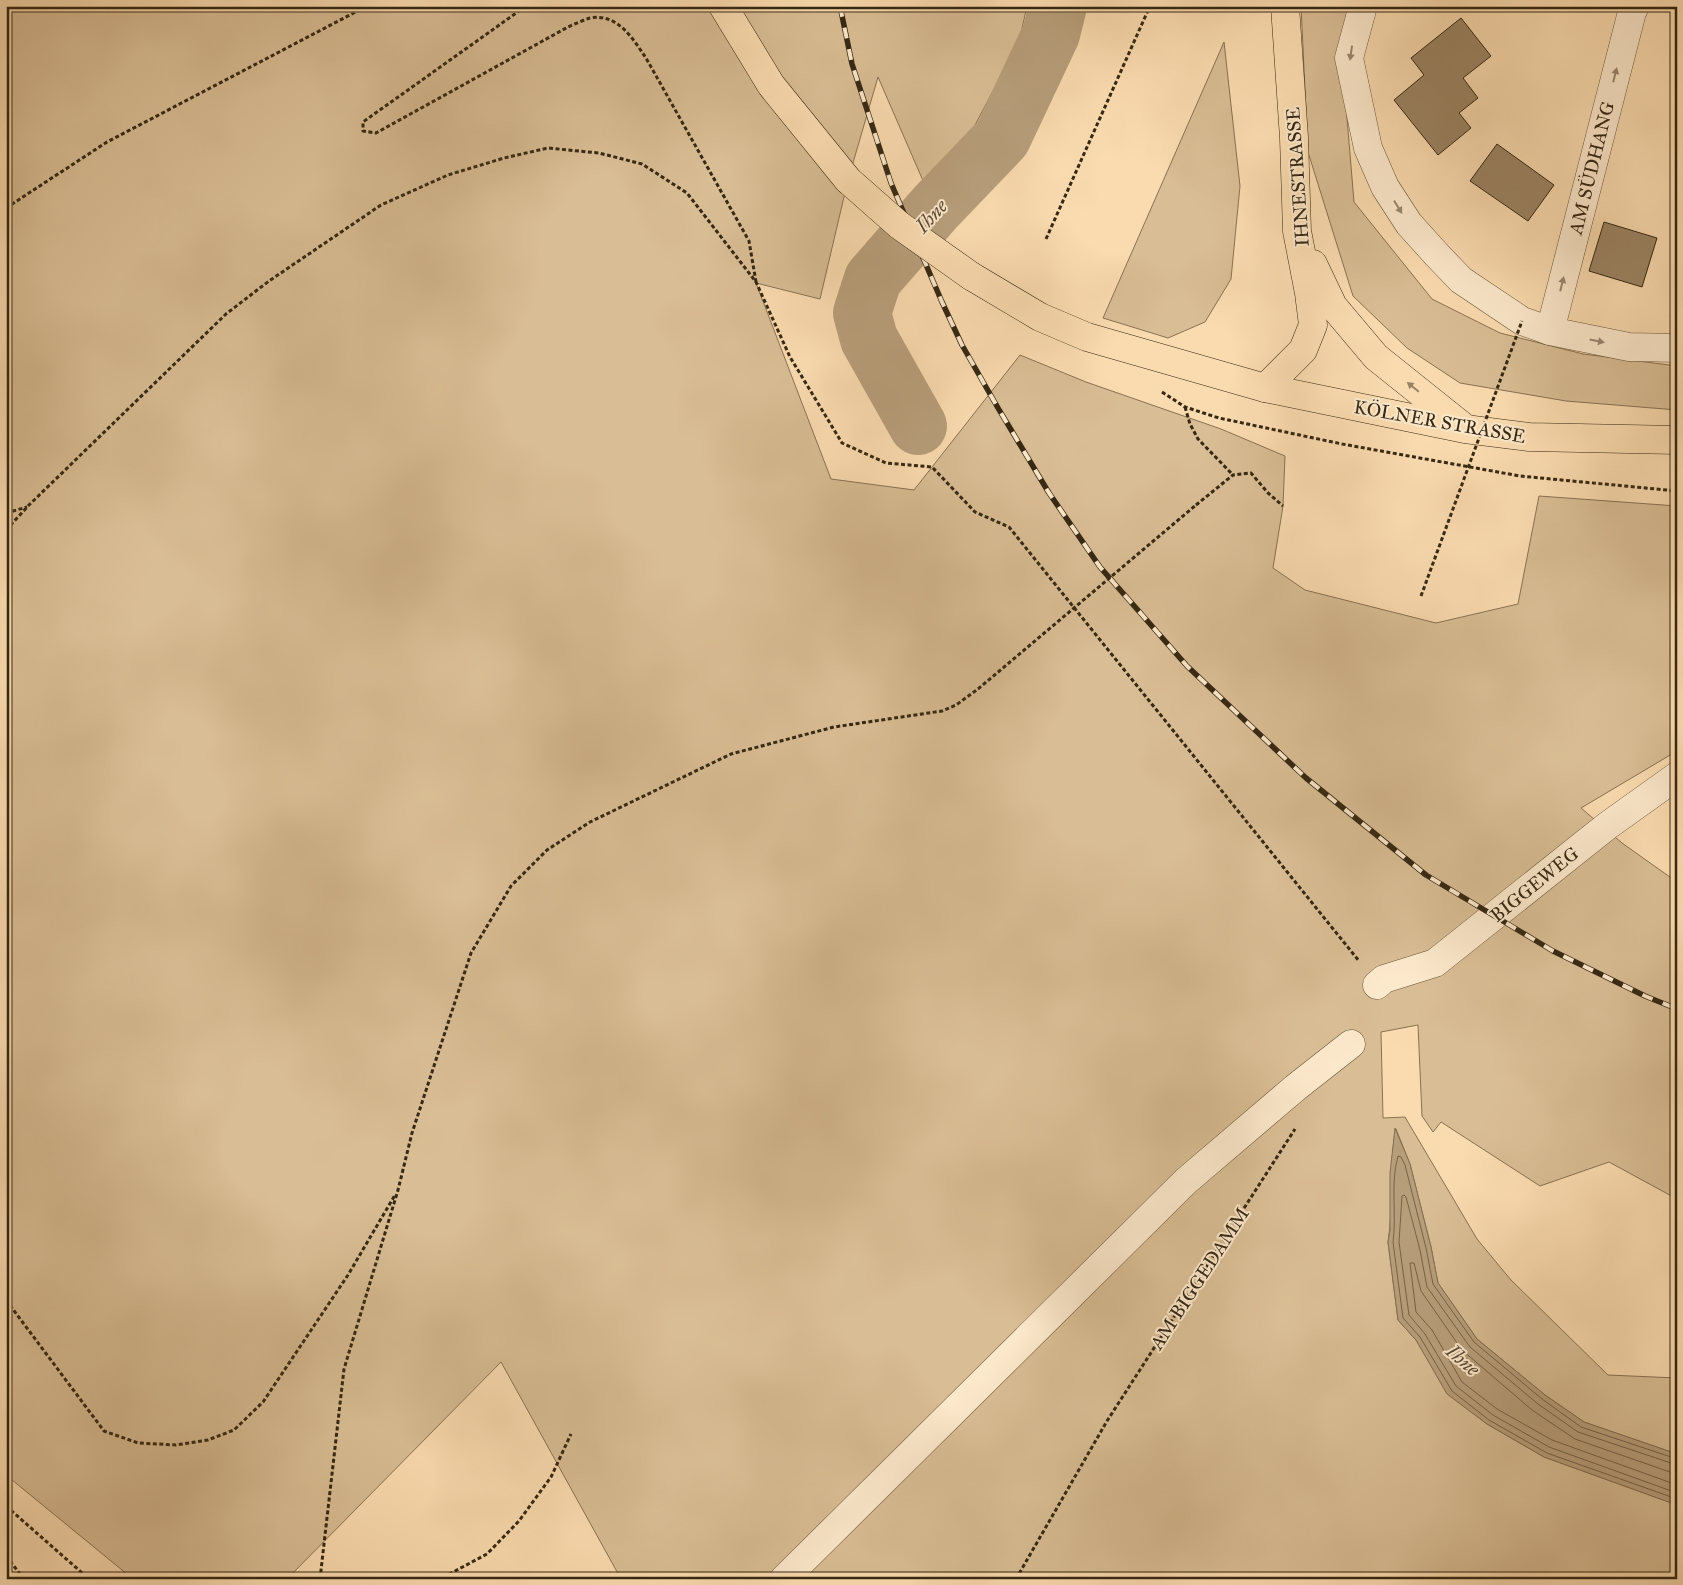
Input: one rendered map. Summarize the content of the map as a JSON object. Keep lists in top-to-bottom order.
{
  "streets": {
    "main road": ["IHNESTRASSE", "KÖLNER STRASSE"],
    "street": ["AM SÜDHANG", "BIGGEWEG"],
    "path": ["AM BIGGEDAMM"]
  },
  "crossings": [
    ["IHNESTRASSE", "KÖLNER STRASSE"]
  ],
  "one_way": ["AM SÜDHANG"],
  "water": ["Ihne"]
}
